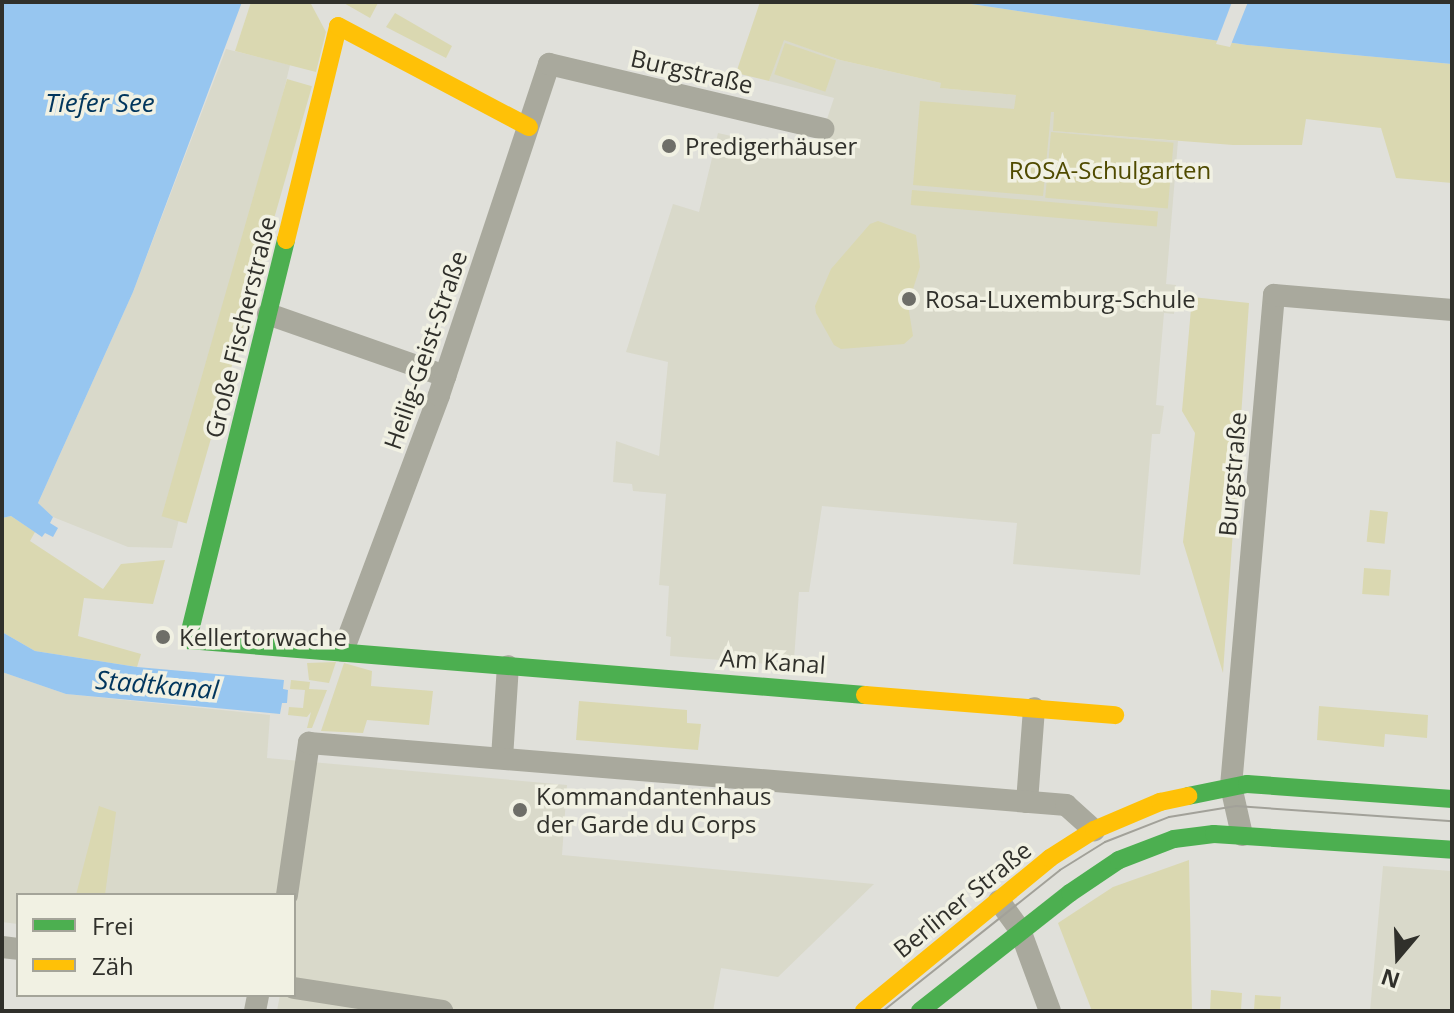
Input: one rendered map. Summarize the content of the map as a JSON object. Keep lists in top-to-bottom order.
{
  "streets": {
    "street": [
      "Burgstraße",
      "Große Fischerstraße",
      "Heilig-Geist-Straße",
      "Am Kanal",
      "Berliner Straße"
    ]
  },
  "crossings": [
    ["Burgstraße", "Heilig-Geist-Straße"],
    ["Große Fischerstraße", "Heilig-Geist-Straße"],
    ["Große Fischerstraße", "Am Kanal"],
    ["Heilig-Geist-Straße", "Am Kanal"]
  ],
  "water": ["Tiefer See", "Stadtkanal"],
  "parks": ["ROSA-Schulgarten"],
  "places": [
    "Predigerhäuser",
    "Rosa-Luxemburg-Schule",
    "Kellertorwache",
    "Kommandantenhaus der Garde du Corps"
  ],
  "legend": ["Frei", "Zäh"],
  "north": "bottom"
}
